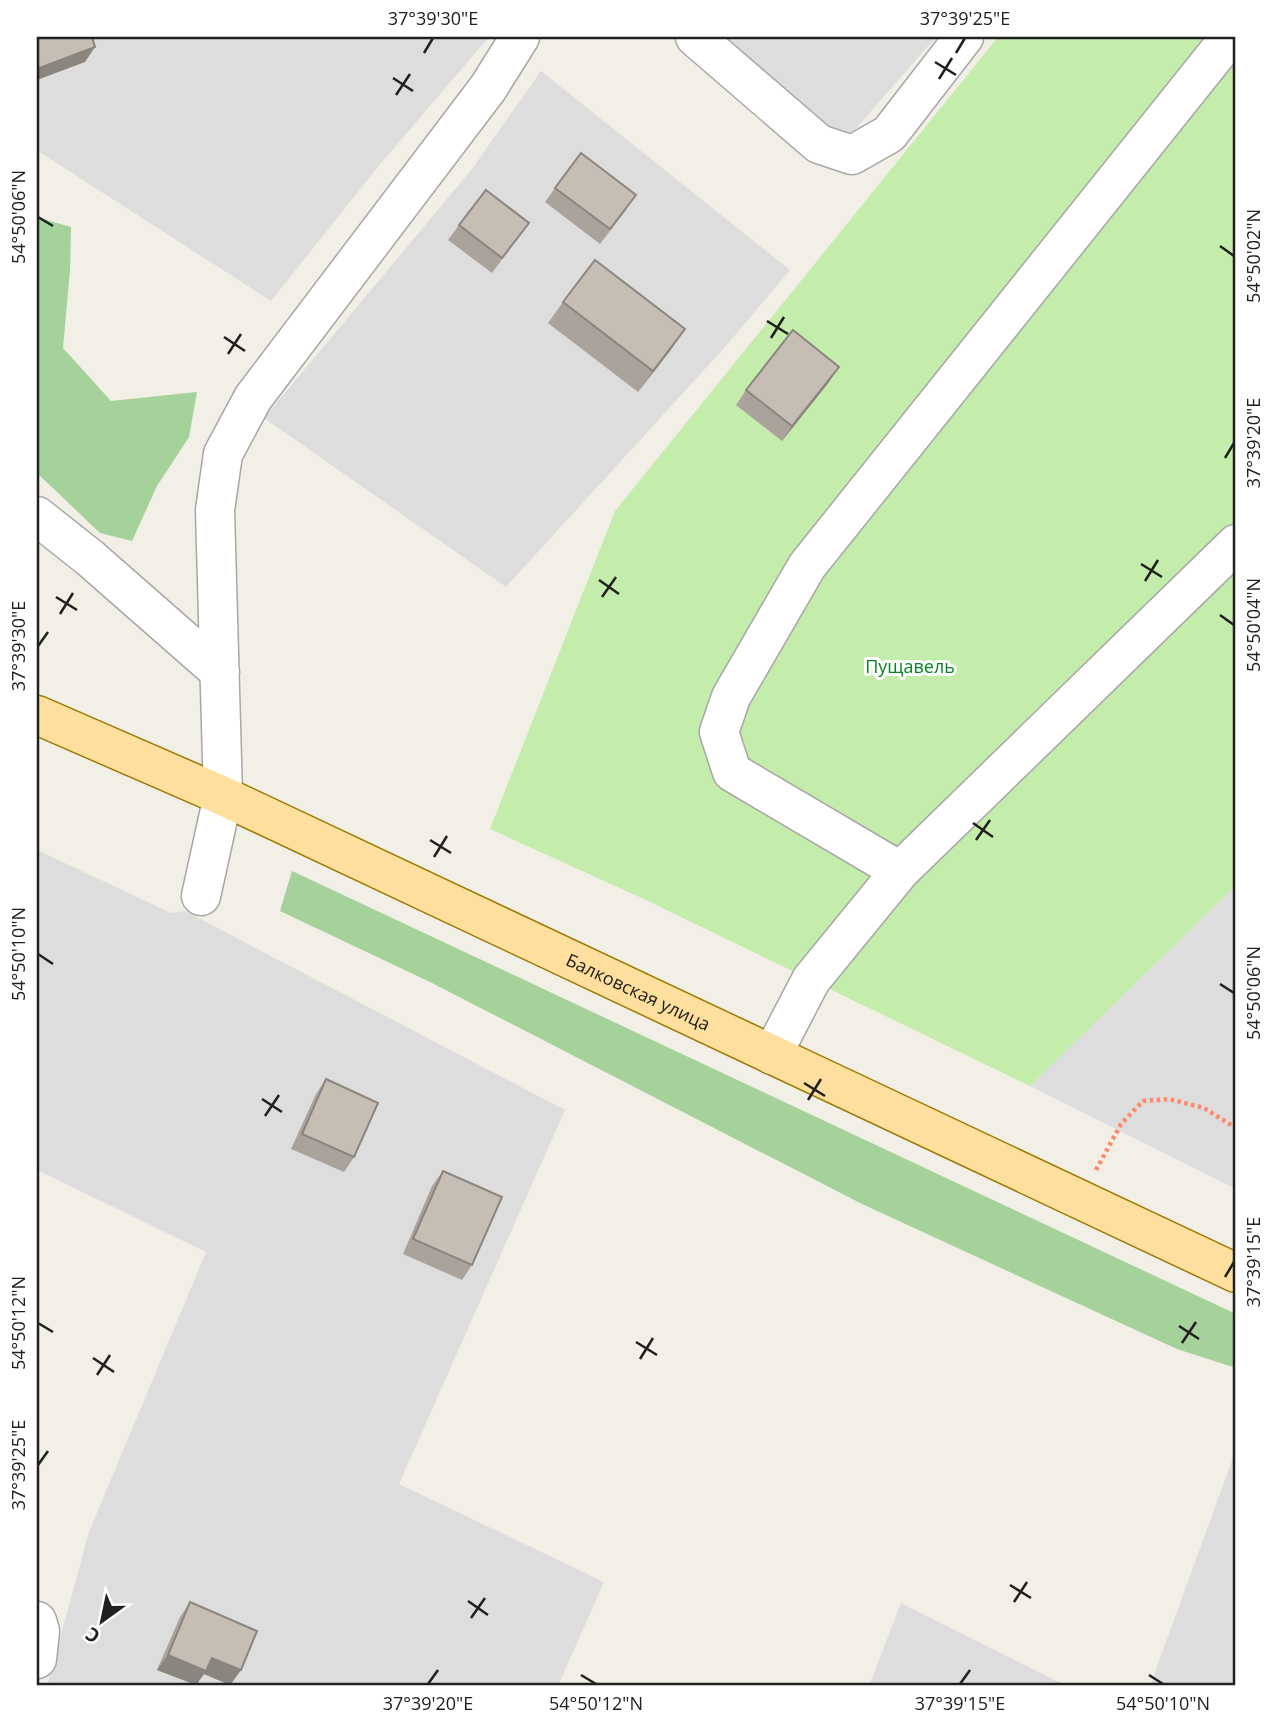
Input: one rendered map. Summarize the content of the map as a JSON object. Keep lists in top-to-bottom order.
{
  "streets": {
    "main road": ["Балковская улица"]
  },
  "parks": ["Пущавель"],
  "north": "bottom left",
  "coordinates": [
    "37°39'30\"E",
    "37°39'25\"E",
    "54°50'06\"N",
    "54°50'02\"N",
    "37°39'20\"E",
    "54°50'04\"N",
    "54°50'10\"N",
    "37°39'15\"E",
    "54°50'12\"N"
  ]
}
